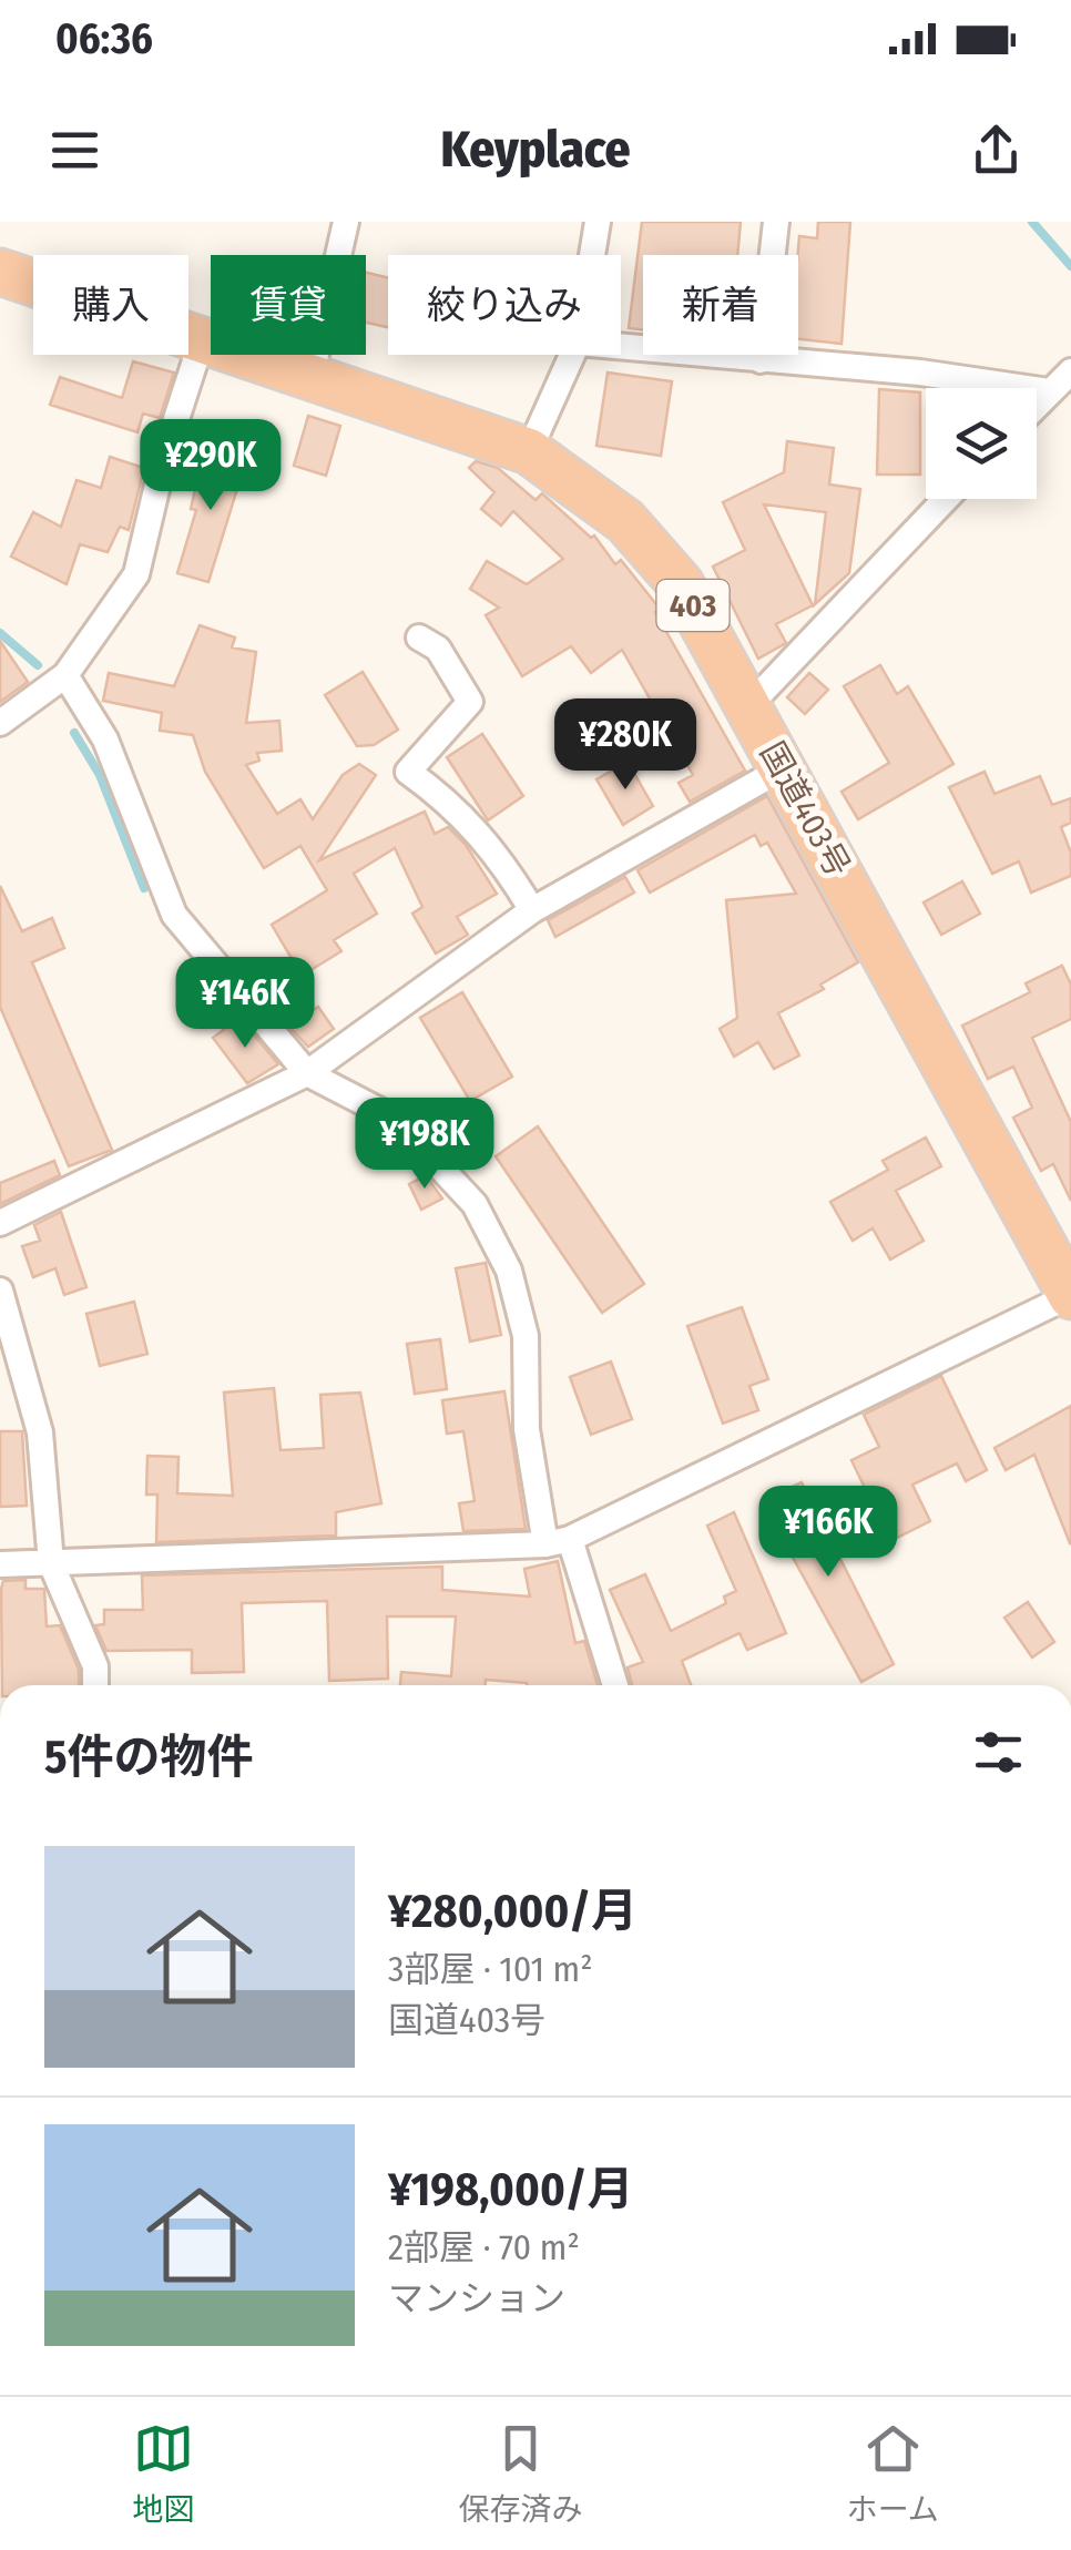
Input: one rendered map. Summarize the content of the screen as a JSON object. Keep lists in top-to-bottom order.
{
  "streets": {
    "highway": ["403", "国道403号"]
  },
  "page": {
    "status": "06:36",
    "header": "Keyplace",
    "chip": [
      "購入",
      "賃貸",
      "絞り込み",
      "新着"
    ],
    "price": [
      "¥290K",
      "¥280K",
      "¥146K",
      "¥198K",
      "¥166K"
    ],
    "heading": "5件の物件",
    "list": [
      {
        "name": "¥280,000/月",
        "note": "3部屋 · 101 m² · 国道403号"
      },
      {
        "name": "¥198,000/月",
        "note": "2部屋 · 70 m² · マンション"
      }
    ],
    "tabs": ["地図", "保存済み", "ホーム"]
  }
}
